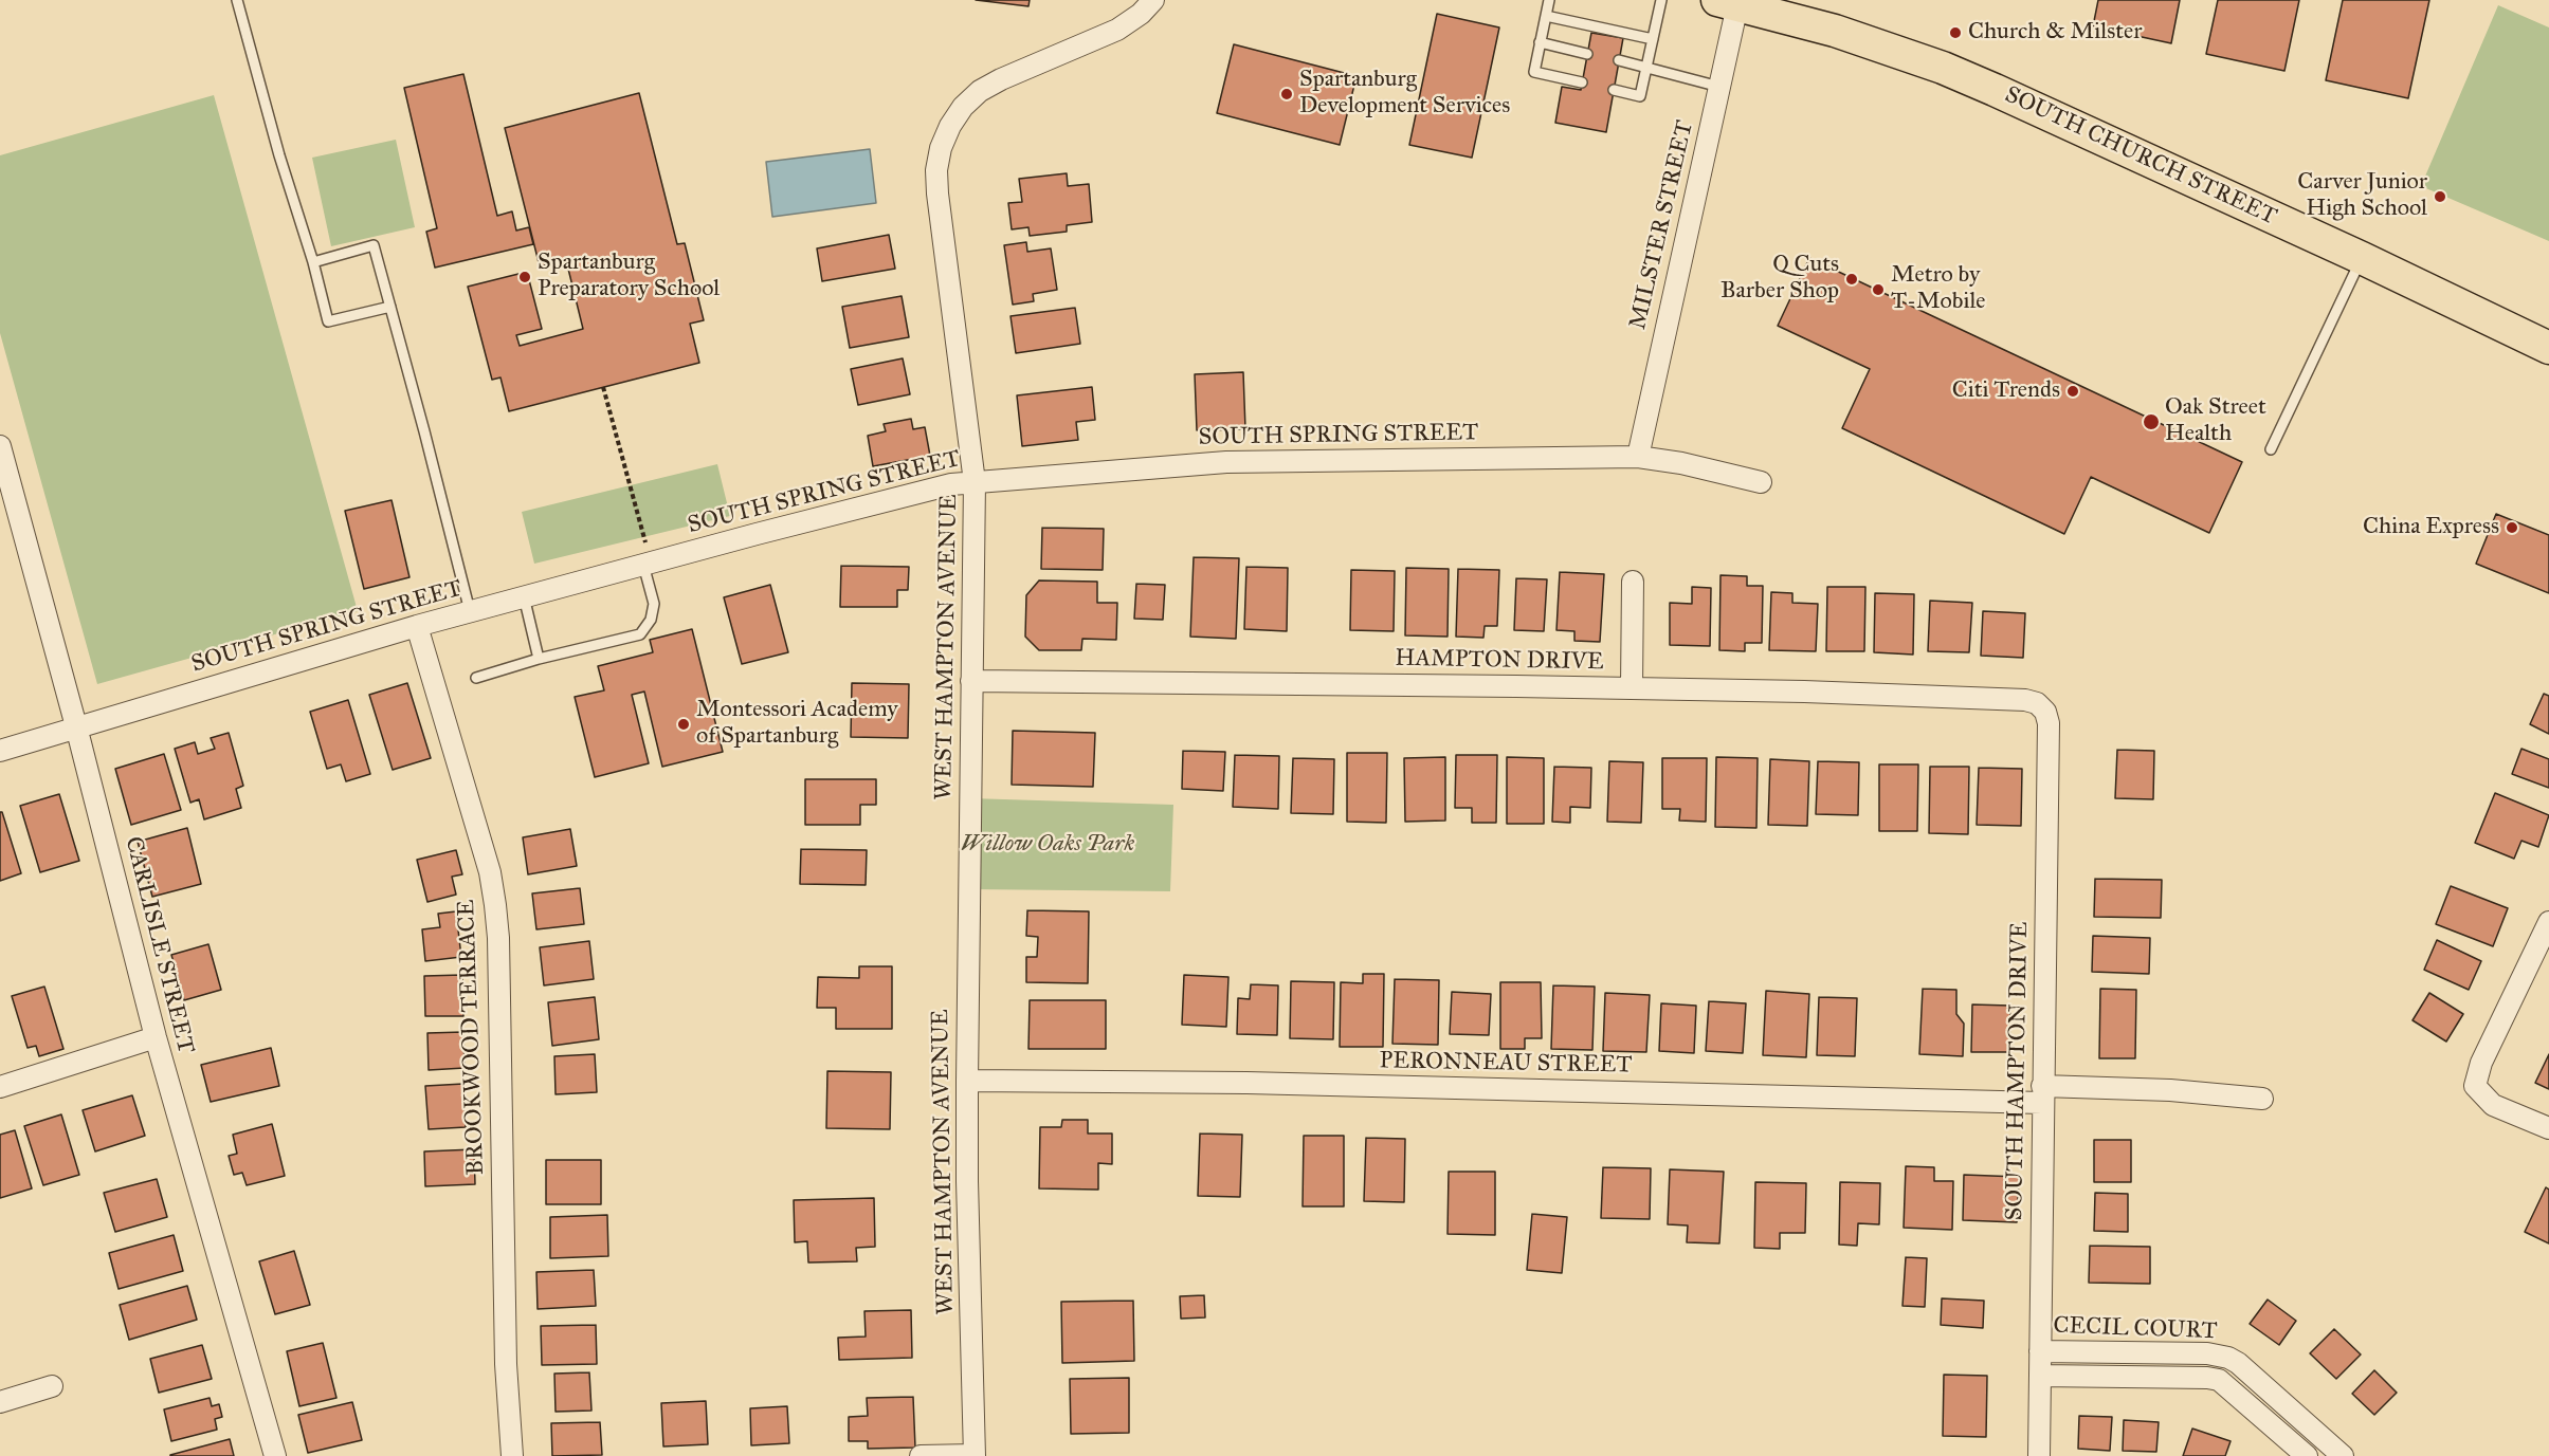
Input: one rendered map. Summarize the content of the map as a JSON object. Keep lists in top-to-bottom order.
{
  "streets": {
    "main road": ["SOUTH CHURCH STREET"],
    "street": [
      "MILSTER STREET",
      "SOUTH SPRING STREET",
      "WEST HAMPTON AVENUE",
      "HAMPTON DRIVE",
      "CARLISLE STREET",
      "BROOKWOOD TERRACE",
      "PERONNEAU STREET",
      "SOUTH HAMPTON DRIVE",
      "CECIL COURT"
    ]
  },
  "crossings": [
    ["SOUTH CHURCH STREET", "MILSTER STREET"],
    ["MILSTER STREET", "SOUTH SPRING STREET"],
    ["SOUTH SPRING STREET", "WEST HAMPTON AVENUE"],
    ["SOUTH SPRING STREET", "CARLISLE STREET"],
    ["SOUTH SPRING STREET", "BROOKWOOD TERRACE"],
    ["WEST HAMPTON AVENUE", "HAMPTON DRIVE"],
    ["WEST HAMPTON AVENUE", "PERONNEAU STREET"],
    ["HAMPTON DRIVE", "SOUTH HAMPTON DRIVE"],
    ["PERONNEAU STREET", "SOUTH HAMPTON DRIVE"],
    ["SOUTH HAMPTON DRIVE", "CECIL COURT"]
  ],
  "parks": ["Willow Oaks Park"],
  "places": [
    "Church & Milster",
    "Spartanburg Development Services",
    "Carver Junior High School",
    "Spartanburg Preparatory School",
    "Q Cuts Barber Shop",
    "Metro by T-Mobile",
    "Citi Trends",
    "Oak Street Health",
    "China Express",
    "Montessori Academy of Spartanburg"
  ]
}
